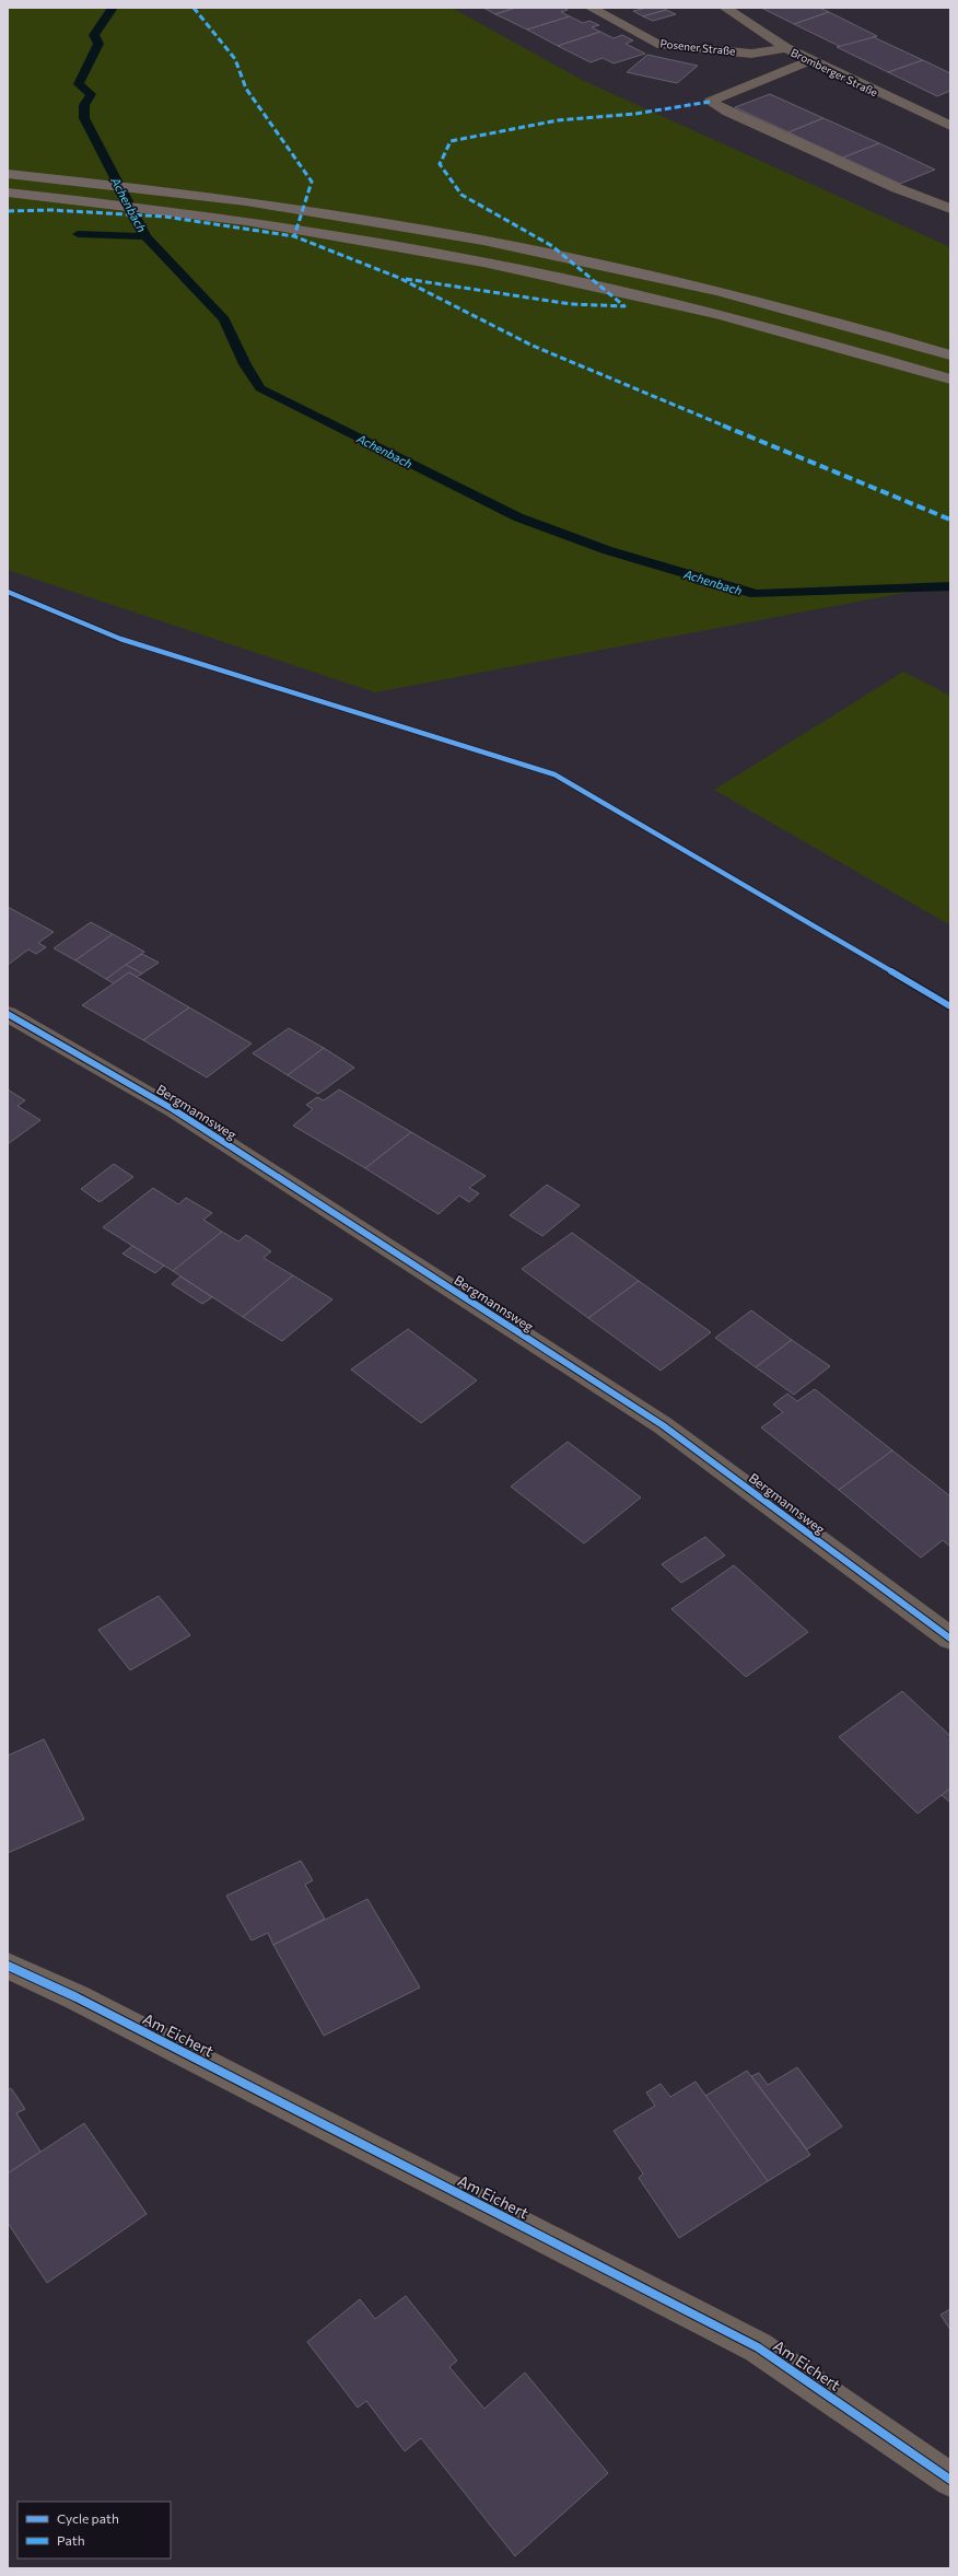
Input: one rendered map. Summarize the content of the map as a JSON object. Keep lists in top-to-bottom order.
{
  "streets": {
    "street": [
      "Posener Straße",
      "Bromberger Straße",
      "Bergmannsweg",
      "Am Eichert"
    ]
  },
  "crossings": [
    ["Posener Straße", "Bromberger Straße"]
  ],
  "water": ["Achenbach"],
  "legend": ["Cycle path", "Path"]
}
